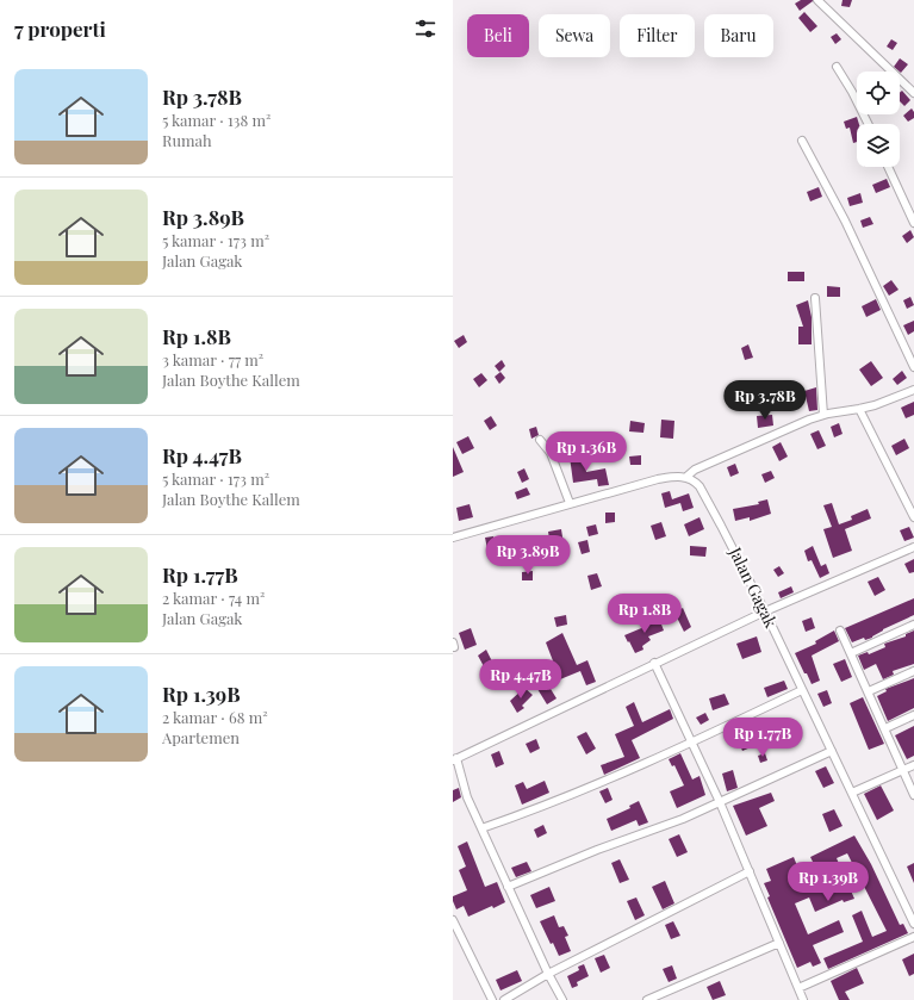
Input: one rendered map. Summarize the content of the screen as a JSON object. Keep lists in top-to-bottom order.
{
  "streets": {
    "street": ["Jalan Gagak"]
  },
  "page": {
    "heading": "7 properti",
    "chip": [
      "Beli",
      "Sewa",
      "Filter",
      "Baru"
    ],
    "list": [
      {
        "name": "Rp 3.78B",
        "note": "5 kamar · 138 m² · Rumah"
      },
      {
        "name": "Rp 3.89B",
        "note": "5 kamar · 173 m² · Jalan Gagak"
      },
      {
        "name": "Rp 1.8B",
        "note": "3 kamar · 77 m² · Jalan Boythe Kallem"
      },
      {
        "name": "Rp 4.47B",
        "note": "5 kamar · 173 m² · Jalan Boythe Kallem"
      },
      {
        "name": "Rp 1.77B",
        "note": "2 kamar · 74 m² · Jalan Gagak"
      },
      {
        "name": "Rp 1.39B",
        "note": "2 kamar · 68 m² · Apartemen"
      }
    ],
    "price": [
      "Rp 3.78B",
      "Rp 1.36B",
      "Rp 3.89B",
      "Rp 1.8B",
      "Rp 4.47B",
      "Rp 1.77B",
      "Rp 1.39B"
    ]
  }
}
